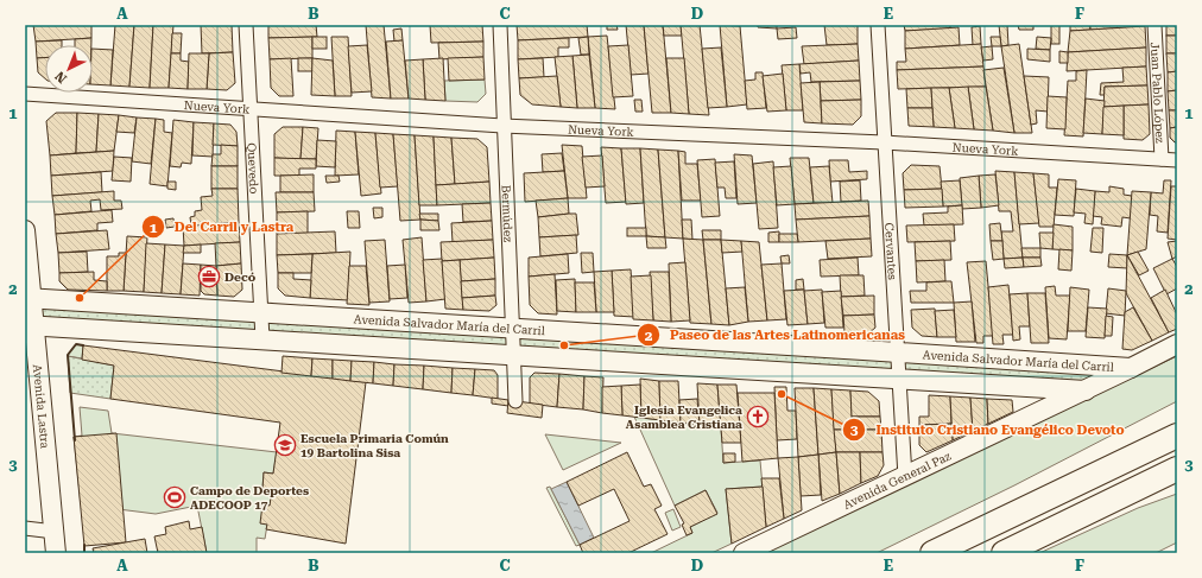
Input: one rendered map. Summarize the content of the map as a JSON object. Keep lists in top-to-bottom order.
{
  "streets": {
    "street": [
      "Juan Pablo López",
      "Nueva York",
      "Quevedo",
      "Bermúdez",
      "Cervantes",
      "Avenida Salvador María del Carril",
      "Avenida Lastra",
      "Avenida General Paz"
    ]
  },
  "crossings": [
    ["Juan Pablo López", "Nueva York"],
    ["Nueva York", "Quevedo"],
    ["Nueva York", "Bermúdez"],
    ["Nueva York", "Cervantes"],
    ["Quevedo", "Avenida Salvador María del Carril"],
    ["Bermúdez", "Avenida Salvador María del Carril"],
    ["Cervantes", "Avenida Salvador María del Carril"],
    ["Cervantes", "Avenida General Paz"],
    ["Avenida Salvador María del Carril", "Avenida Lastra"],
    ["Avenida Salvador María del Carril", "Avenida General Paz"]
  ],
  "places": {
    "office": ["Decó"],
    "other": ["Del Carril y Lastra", "Paseo de las Artes Latinomericanas", "Instituto Cristiano Evangélico Devoto"],
    "church": ["Iglesia Evangelica Asamblea Cristiana"],
    "school or university": ["Escuela Primaria Común 19 Bartolina Sisa"],
    "sports": ["Campo de Deportes ADECOOP 17"]
  },
  "north": "bottom left",
  "grid": {
    "columns": [
      "A",
      "B",
      "C",
      "D",
      "E",
      "F"
    ],
    "rows": ["1", "2", "3"]
  }
}
